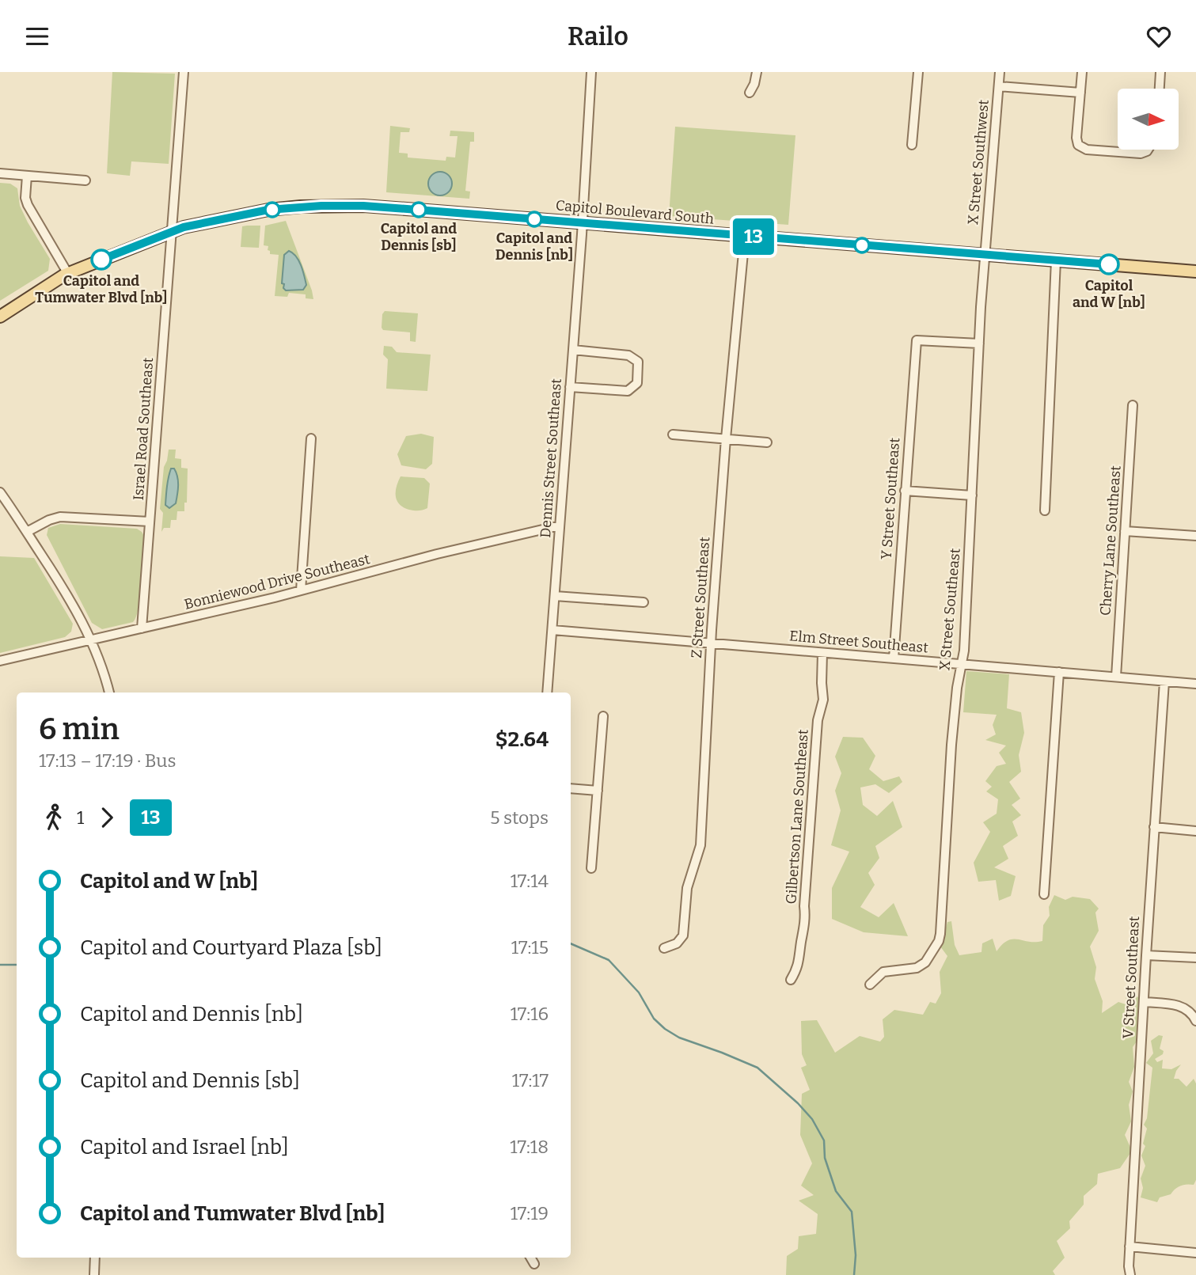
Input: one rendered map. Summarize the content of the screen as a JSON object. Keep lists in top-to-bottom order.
{
  "streets": {
    "main road": ["Capitol Boulevard South"],
    "street": [
      "X Street Southwest",
      "Israel Road Southeast",
      "Dennis Street Southeast",
      "Y Street Southeast",
      "Cherry Lane Southeast",
      "Bonniewood Drive Southeast",
      "Z Street Southeast",
      "X Street Southeast",
      "Elm Street Southeast",
      "Gilbertson Lane Southeast",
      "V Street Southeast"
    ]
  },
  "crossings": [
    ["X Street Southwest", "Capitol Boulevard South"],
    ["X Street Southwest", "X Street Southeast"],
    ["Capitol Boulevard South", "Israel Road Southeast"],
    ["Capitol Boulevard South", "Dennis Street Southeast"],
    ["Capitol Boulevard South", "Z Street Southeast"],
    ["Capitol Boulevard South", "X Street Southeast"],
    ["Israel Road Southeast", "Bonniewood Drive Southeast"],
    ["Dennis Street Southeast", "Bonniewood Drive Southeast"],
    ["Dennis Street Southeast", "Elm Street Southeast"],
    ["Y Street Southeast", "X Street Southeast"],
    ["Y Street Southeast", "Elm Street Southeast"],
    ["Cherry Lane Southeast", "Elm Street Southeast"],
    ["Z Street Southeast", "Elm Street Southeast"],
    ["X Street Southeast", "Elm Street Southeast"],
    ["Elm Street Southeast", "Gilbertson Lane Southeast"],
    ["Elm Street Southeast", "V Street Southeast"]
  ],
  "places": [
    "Capitol and Dennis [sb]",
    "Capitol and Dennis [nb]",
    "Capitol and Tumwater Blvd [nb]",
    "Capitol and W [nb]"
  ],
  "lines": ["bus line 13"],
  "north": "right",
  "page": {
    "header": "Railo",
    "on_map": "13",
    "heading": ["6 min", "17:13 – 17:19 · Bus", "$2.64"],
    "legs": ["1", "13", "5 stops"],
    "list": [
      {
        "name": "Capitol and W [nb]",
        "value": "17:14"
      },
      {
        "name": "Capitol and Courtyard Plaza [sb]",
        "value": "17:15"
      },
      {
        "name": "Capitol and Dennis [nb]",
        "value": "17:16"
      },
      {
        "name": "Capitol and Dennis [sb]",
        "value": "17:17"
      },
      {
        "name": "Capitol and Israel [nb]",
        "value": "17:18"
      },
      {
        "name": "Capitol and Tumwater Blvd [nb]",
        "value": "17:19"
      }
    ]
  }
}
